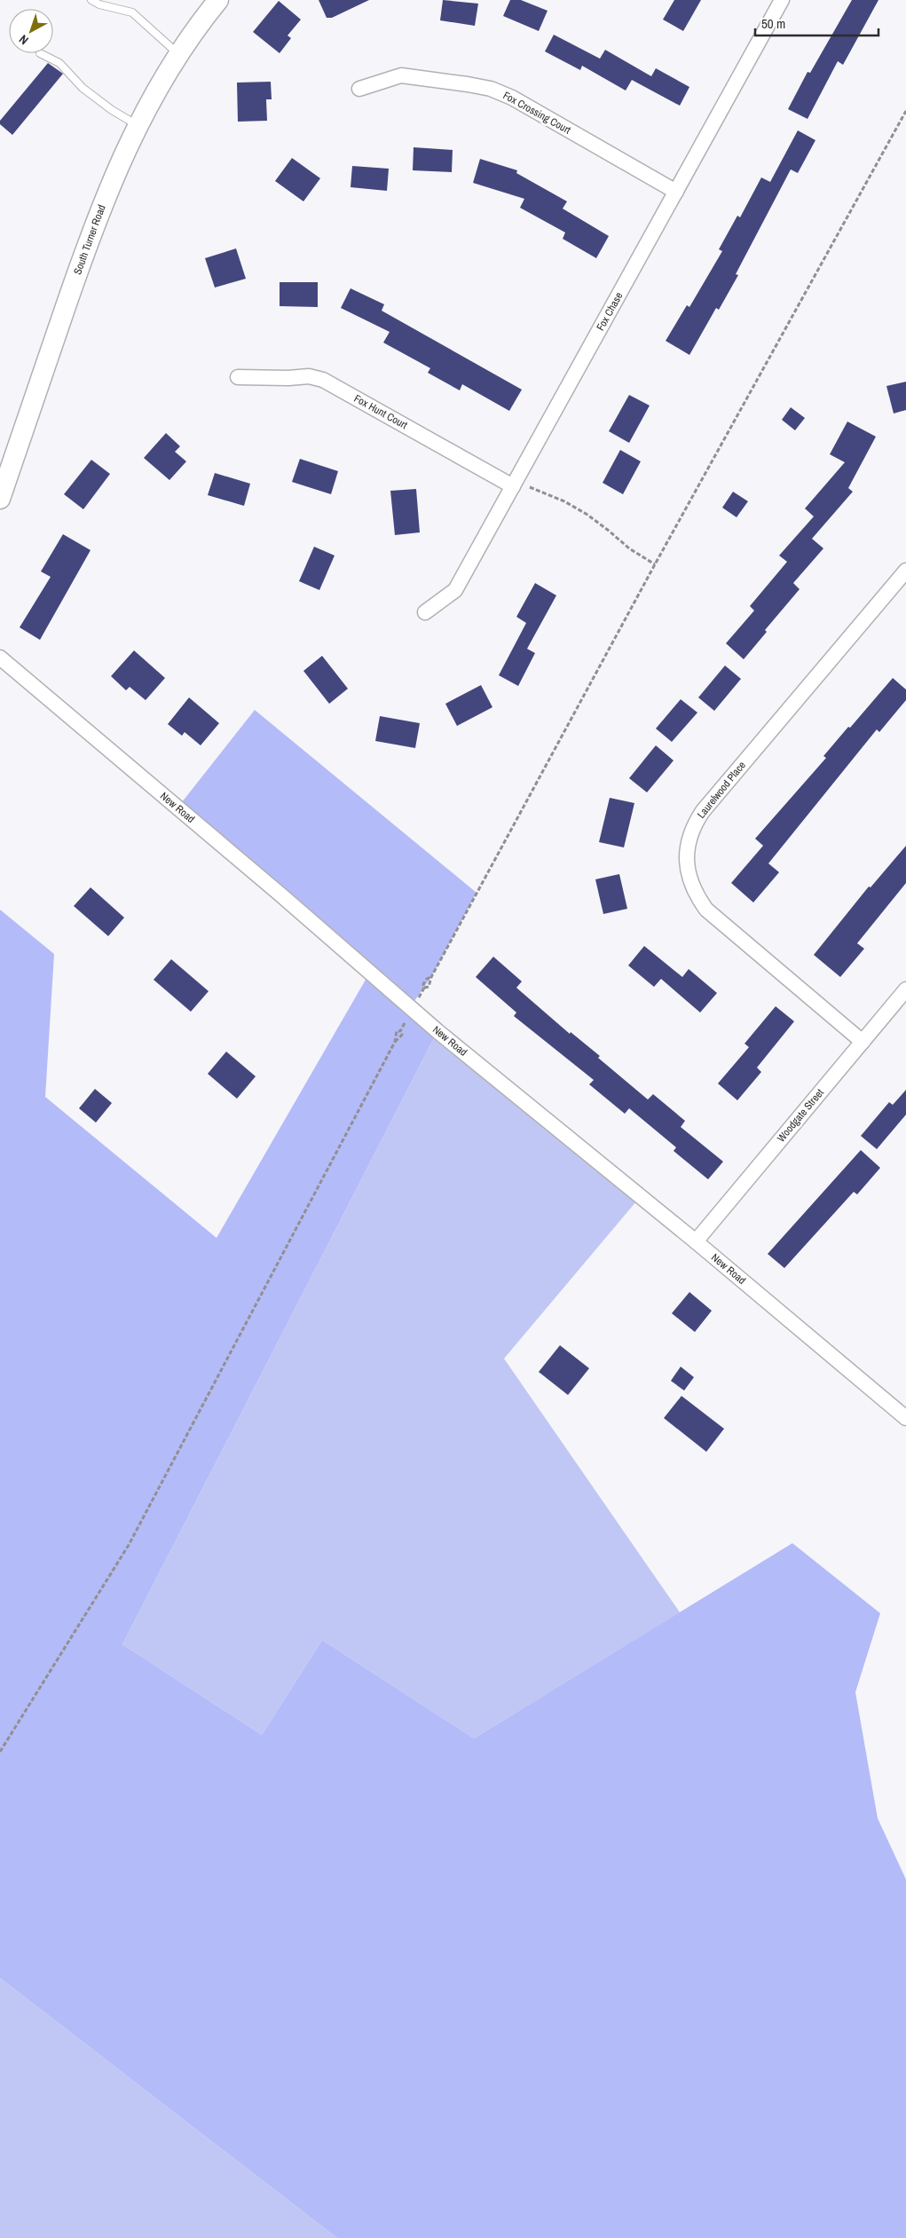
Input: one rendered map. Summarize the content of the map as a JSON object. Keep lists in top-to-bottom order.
{
  "streets": {
    "street": [
      "Fox Crossing Court",
      "South Turner Road",
      "Fox Chase",
      "Fox Hunt Court",
      "Laurelwood Place",
      "New Road",
      "Woodgate Street"
    ]
  },
  "crossings": [
    ["Fox Crossing Court", "Fox Chase"],
    ["Fox Chase", "Fox Hunt Court"],
    ["Laurelwood Place", "Woodgate Street"],
    ["New Road", "Woodgate Street"]
  ],
  "scale_bar": "50 m",
  "north": "bottom left"
}
